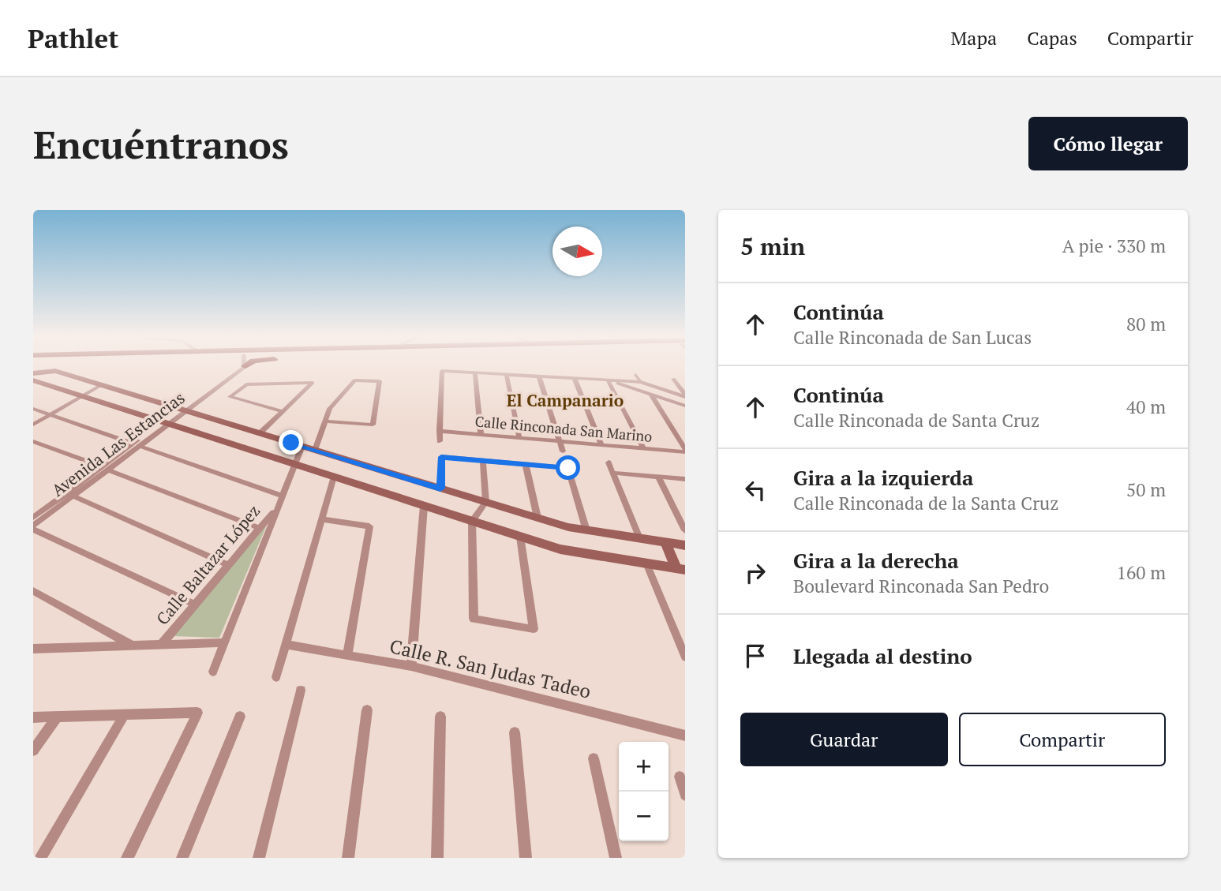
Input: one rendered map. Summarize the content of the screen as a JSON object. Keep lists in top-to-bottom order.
{
  "streets": {
    "street": [
      "Calle Rinconada San Marino",
      "Avenida Las Estancias",
      "Calle Baltazar López",
      "Calle R. San Judas Tadeo"
    ]
  },
  "districts": ["El Campanario"],
  "north": "right",
  "page": {
    "header": "Pathlet",
    "nav": ["Mapa", "Capas", "Compartir"],
    "buttons": [
      "Cómo llegar",
      ["Guardar", "Compartir"]
    ],
    "title": "Encuéntranos",
    "heading": ["5 min", "A pie · 330 m"],
    "list": [
      ["Continúa", "Calle Rinconada de San Lucas", "80 m"],
      ["Continúa", "Calle Rinconada de Santa Cruz", "40 m"],
      ["Gira a la izquierda", "Calle Rinconada de la Santa Cruz", "50 m"],
      ["Gira a la derecha", "Boulevard Rinconada San Pedro", "160 m"],
      "Llegada al destino"
    ],
    "map_buttons": ["+", "−"]
  }
}
